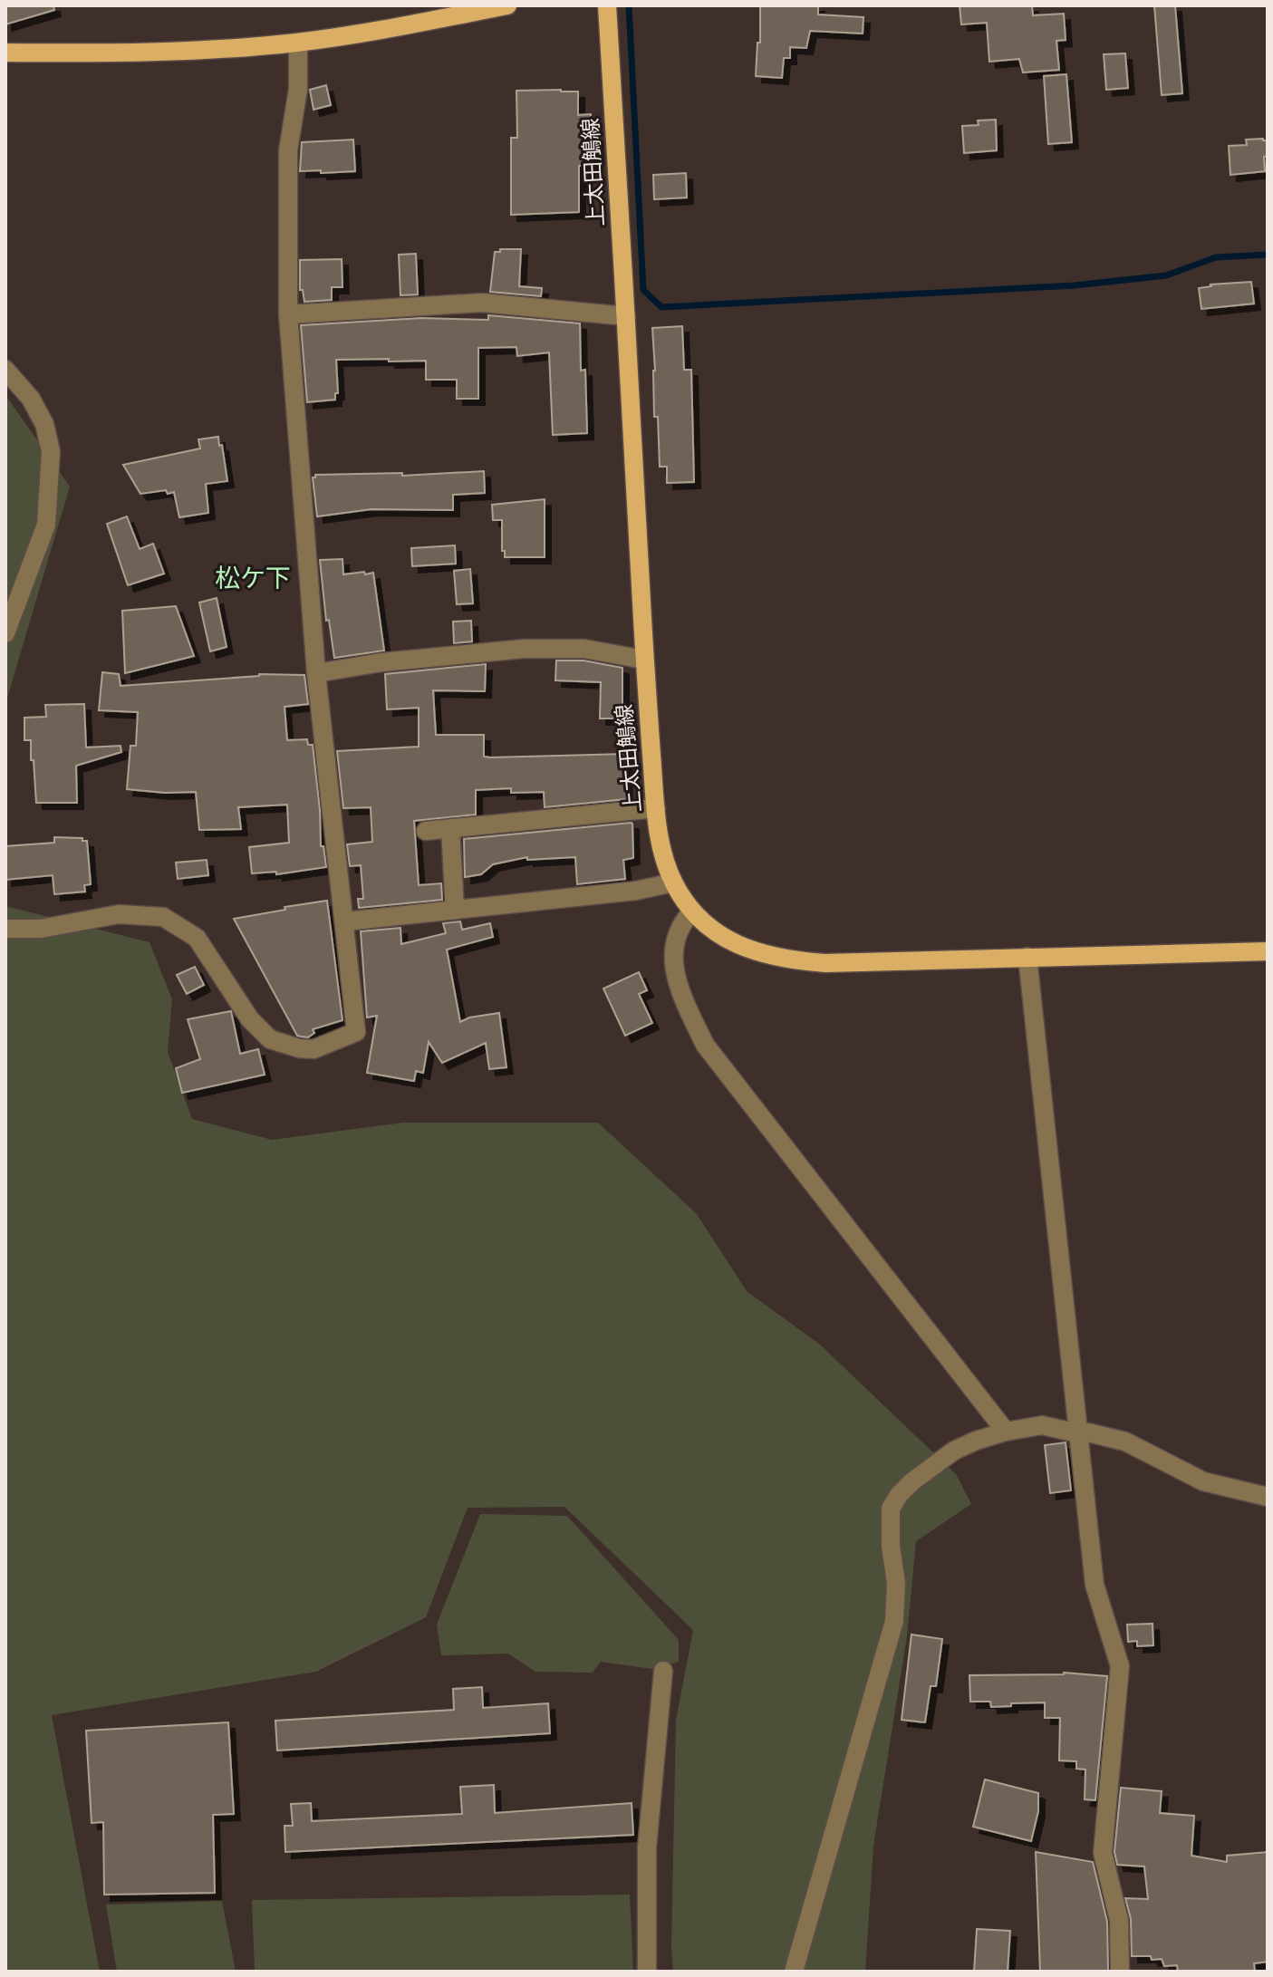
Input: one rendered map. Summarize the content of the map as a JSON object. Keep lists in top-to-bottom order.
{
  "streets": {
    "main road": ["上太田鵤線"]
  },
  "districts": ["松ケ下"]
}
